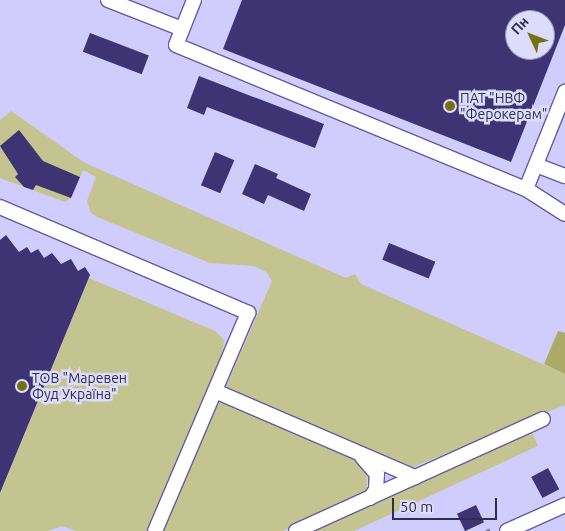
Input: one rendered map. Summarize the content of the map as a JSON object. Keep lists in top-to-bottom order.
{
  "places": ["ПАТ \"НВФ \"Ферокерам\"", "ТОВ \"Маревен Фуд Україна\""],
  "scale_bar": "50 m",
  "north": "top left"
}
